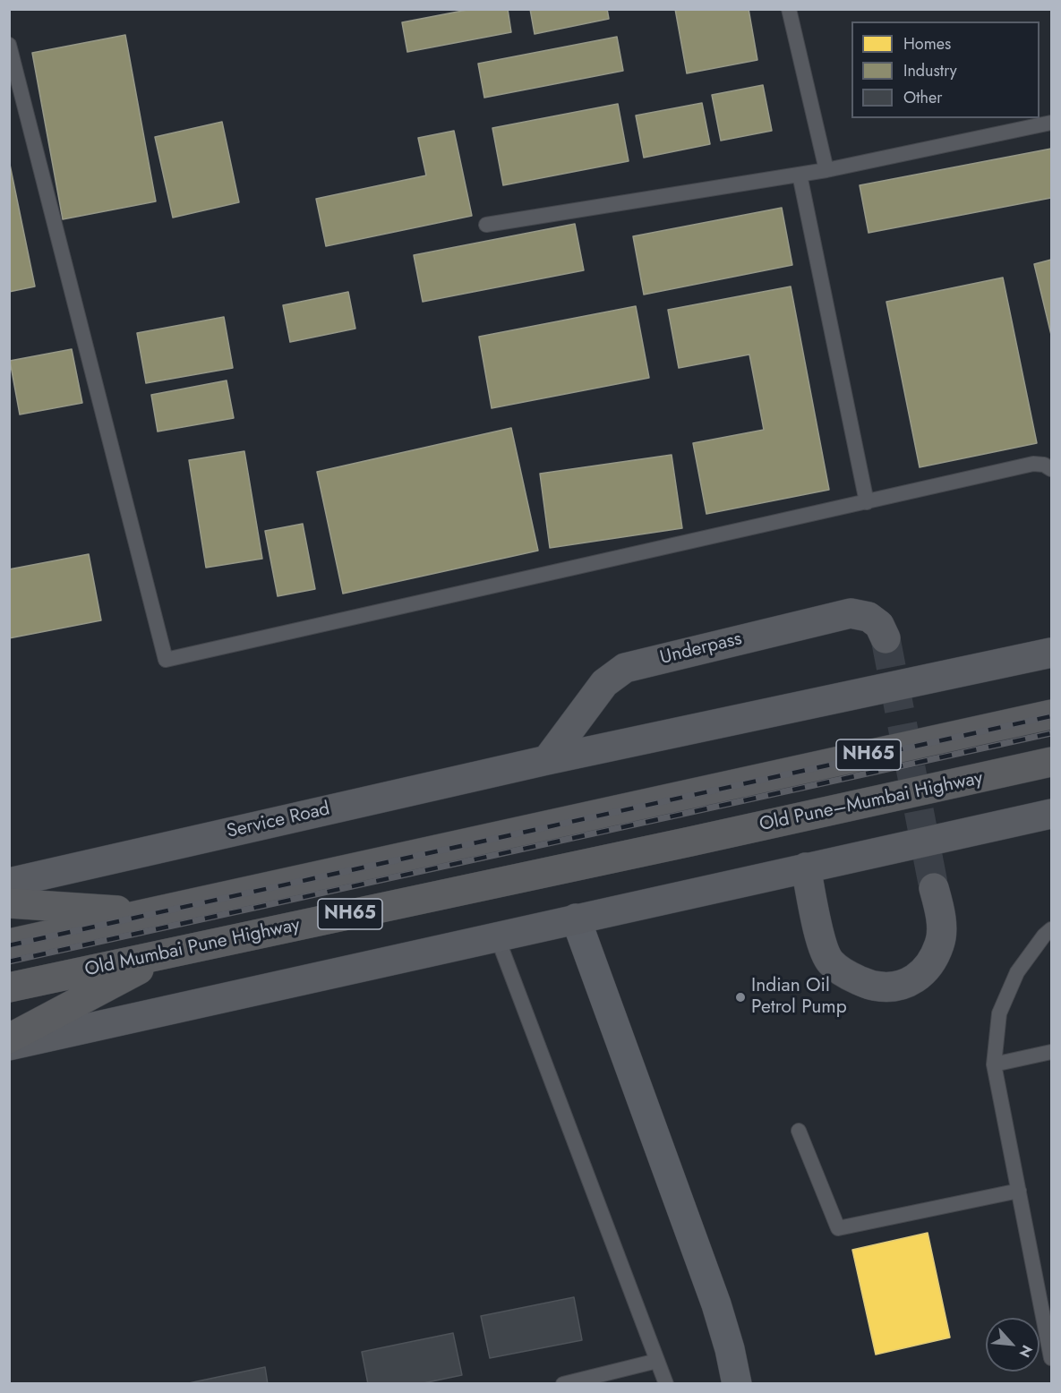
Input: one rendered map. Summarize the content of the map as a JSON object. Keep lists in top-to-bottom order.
{
  "streets": {
    "highway": ["NH65", "Old Pune–Mumbai Highway", "Old Mumbai Pune Highway"],
    "main road": ["Underpass", "Service Road"]
  },
  "crossings": [
    ["Underpass", "Service Road"],
    ["Old Pune–Mumbai Highway", "Old Mumbai Pune Highway"]
  ],
  "places": ["Indian Oil Petrol Pump"],
  "legend": ["Homes", "Industry", "Other"],
  "north": "bottom right"
}
